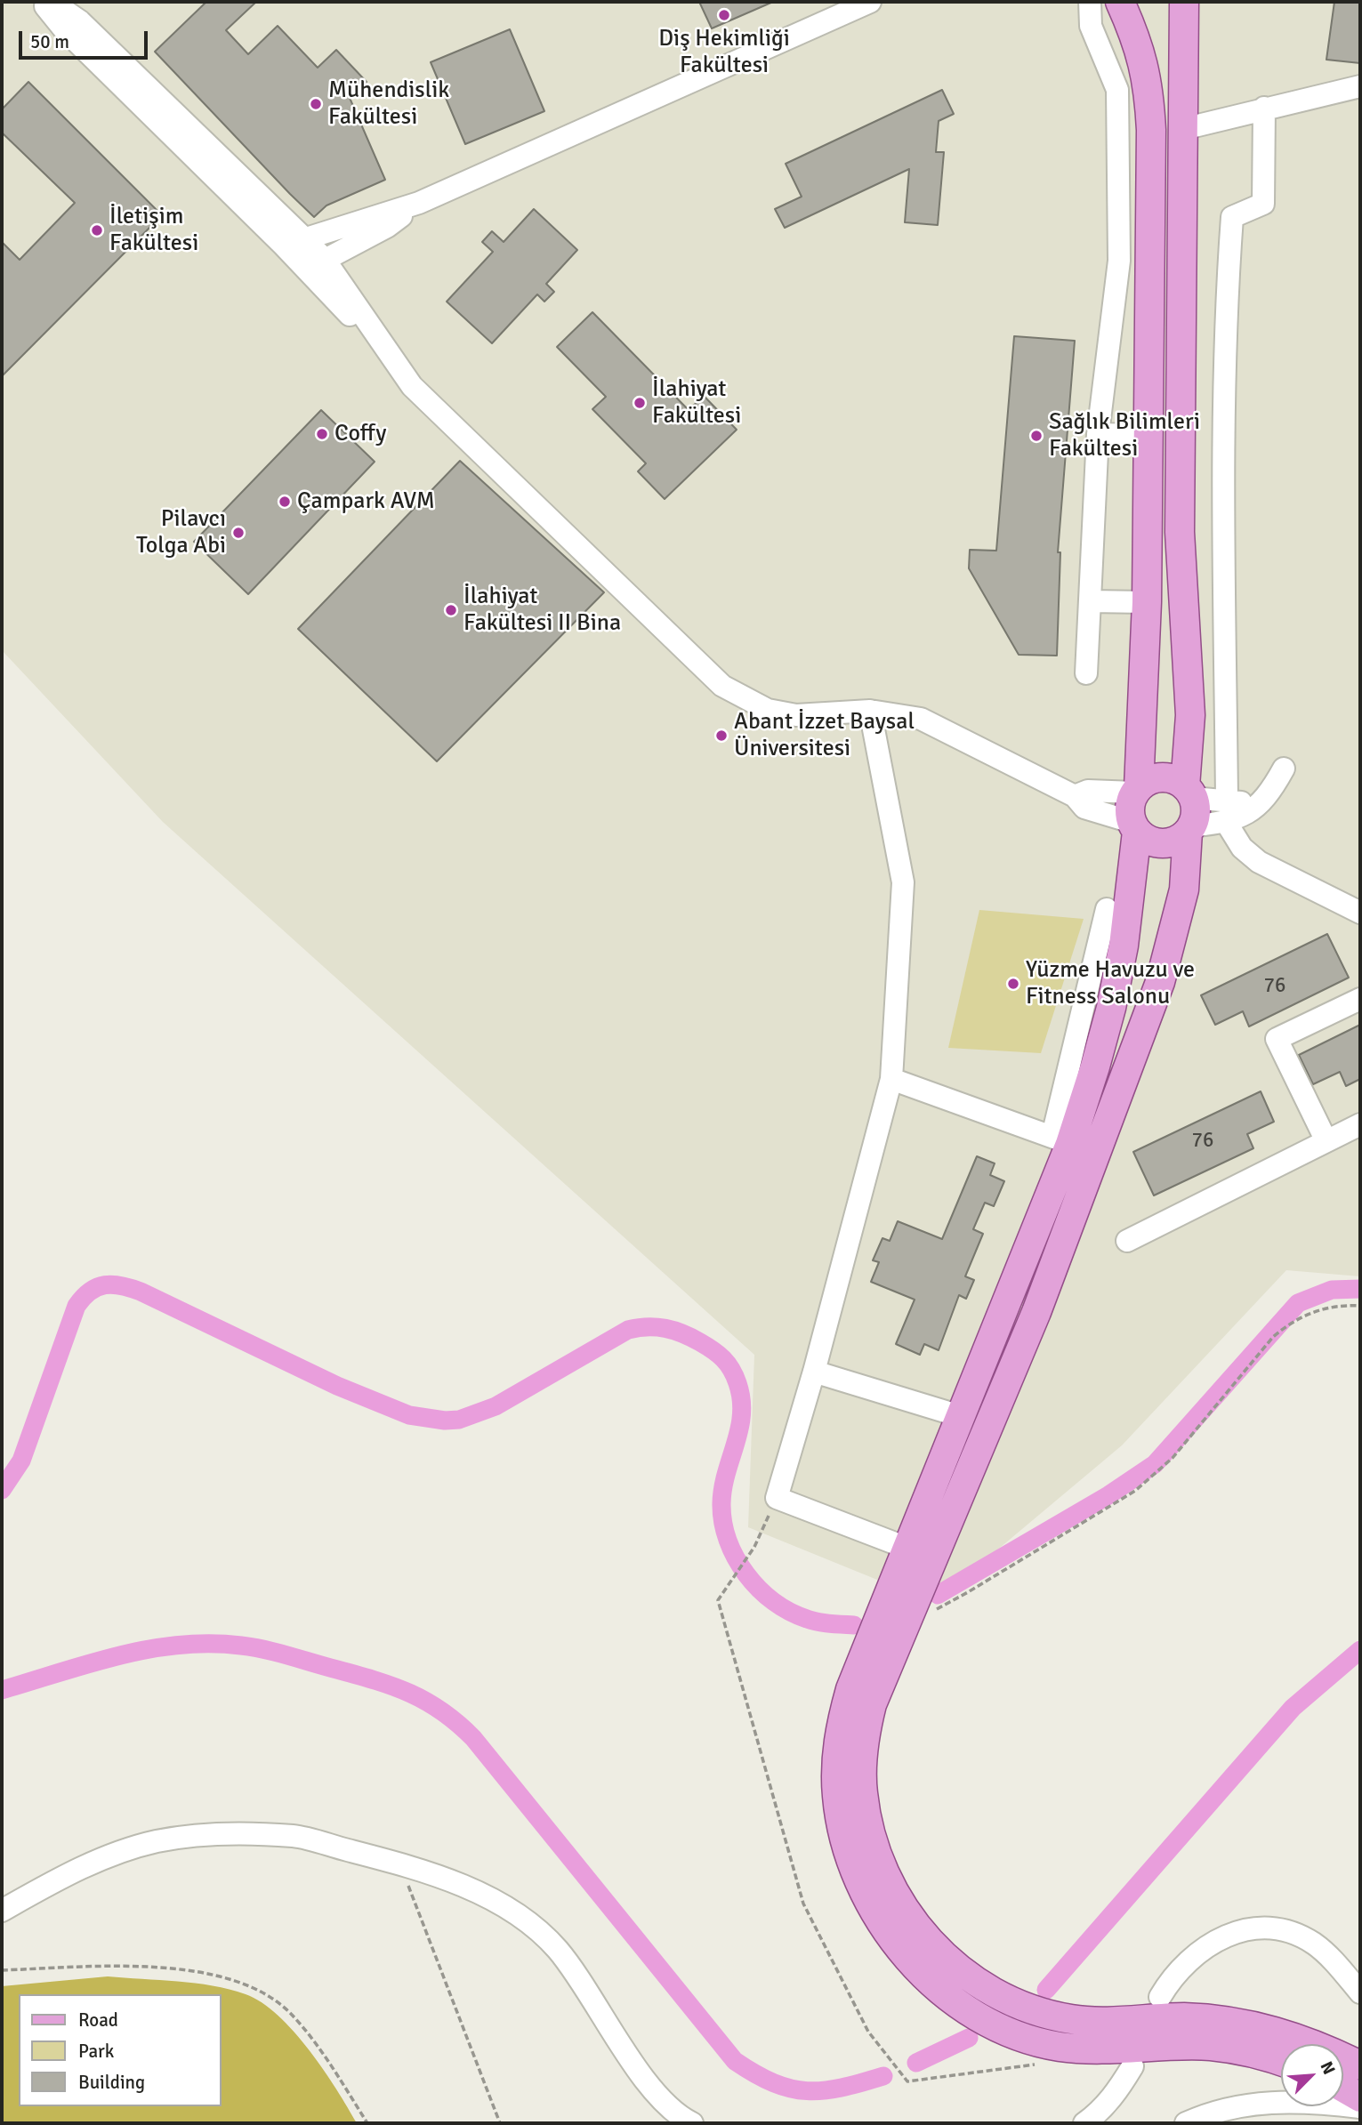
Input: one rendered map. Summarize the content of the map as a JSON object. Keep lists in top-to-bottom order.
{
  "places": [
    "Diş Hekimliği Fakültesi",
    "Mühendislik Fakültesi",
    "İletişim Fakültesi",
    "İlahiyat Fakültesi",
    "Coffy",
    "Sağlık Bilimleri Fakültesi",
    "Çampark AVM",
    "Pilavcı Tolga Abi",
    "İlahiyat Fakültesi II Bina",
    "Abant İzzet Baysal Üniversitesi",
    "Yüzme Havuzu ve Fitness Salonu"
  ],
  "house_numbers": ["76", "76"],
  "legend": ["Road", "Park", "Building"],
  "scale_bar": "50 m",
  "north": "top right"
}
